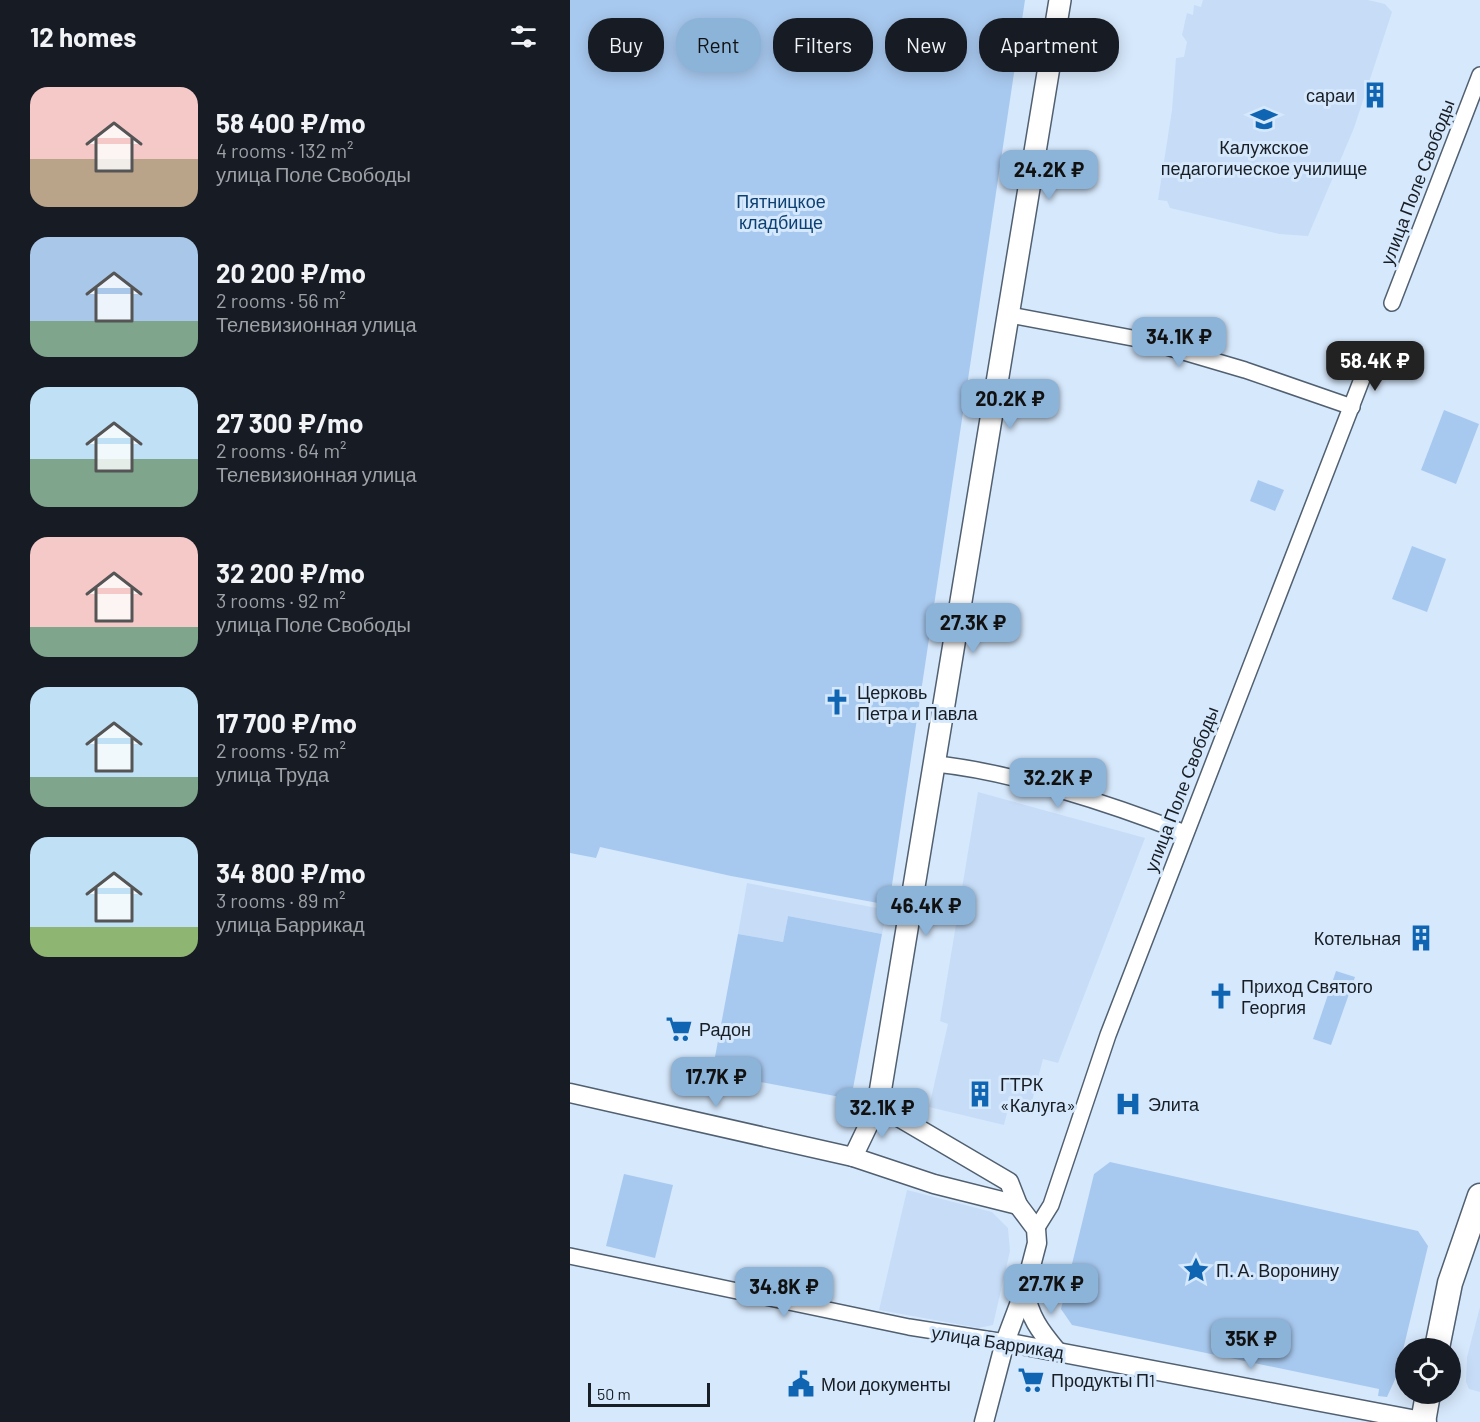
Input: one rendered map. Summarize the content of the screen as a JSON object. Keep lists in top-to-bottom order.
{
  "streets": {
    "street": ["улица Поле Свободы", "улица Баррикад"]
  },
  "parks": ["Пятницкое кладбище"],
  "places": {
    "building": ["сараи", "Котельная", "ГТРК «Калуга»"],
    "school or university": ["Калужское педагогическое училище"],
    "church": ["Церковь Петра и Павла", "Приход Святого Георгия"],
    "supermarket": ["Радон", "Продукты П1"],
    "hospital": ["Элита"],
    "place": ["П. А. Воронину"],
    "public building": ["Мои документы"]
  },
  "scale_bar": "50 m",
  "page": {
    "heading": "12 homes",
    "chip": [
      "Buy",
      "Rent",
      "Filters",
      "New",
      "Apartment"
    ],
    "list": [
      {
        "name": "58 400 ₽/mo",
        "note": "4 rooms · 132 m² · улица Поле Свободы"
      },
      {
        "name": "20 200 ₽/mo",
        "note": "2 rooms · 56 m² · Телевизионная улица"
      },
      {
        "name": "27 300 ₽/mo",
        "note": "2 rooms · 64 m² · Телевизионная улица"
      },
      {
        "name": "32 200 ₽/mo",
        "note": "3 rooms · 92 m² · улица Поле Свободы"
      },
      {
        "name": "17 700 ₽/mo",
        "note": "2 rooms · 52 m² · улица Труда"
      },
      {
        "name": "34 800 ₽/mo",
        "note": "3 rooms · 89 m² · улица Баррикад"
      }
    ],
    "price": [
      "24.2K ₽",
      "34.1K ₽",
      "58.4K ₽",
      "20.2K ₽",
      "27.3K ₽",
      "32.2K ₽",
      "46.4K ₽",
      "17.7K ₽",
      "32.1K ₽",
      "27.7K ₽",
      "34.8K ₽",
      "35K ₽"
    ],
    "scale": "50 m"
  }
}
